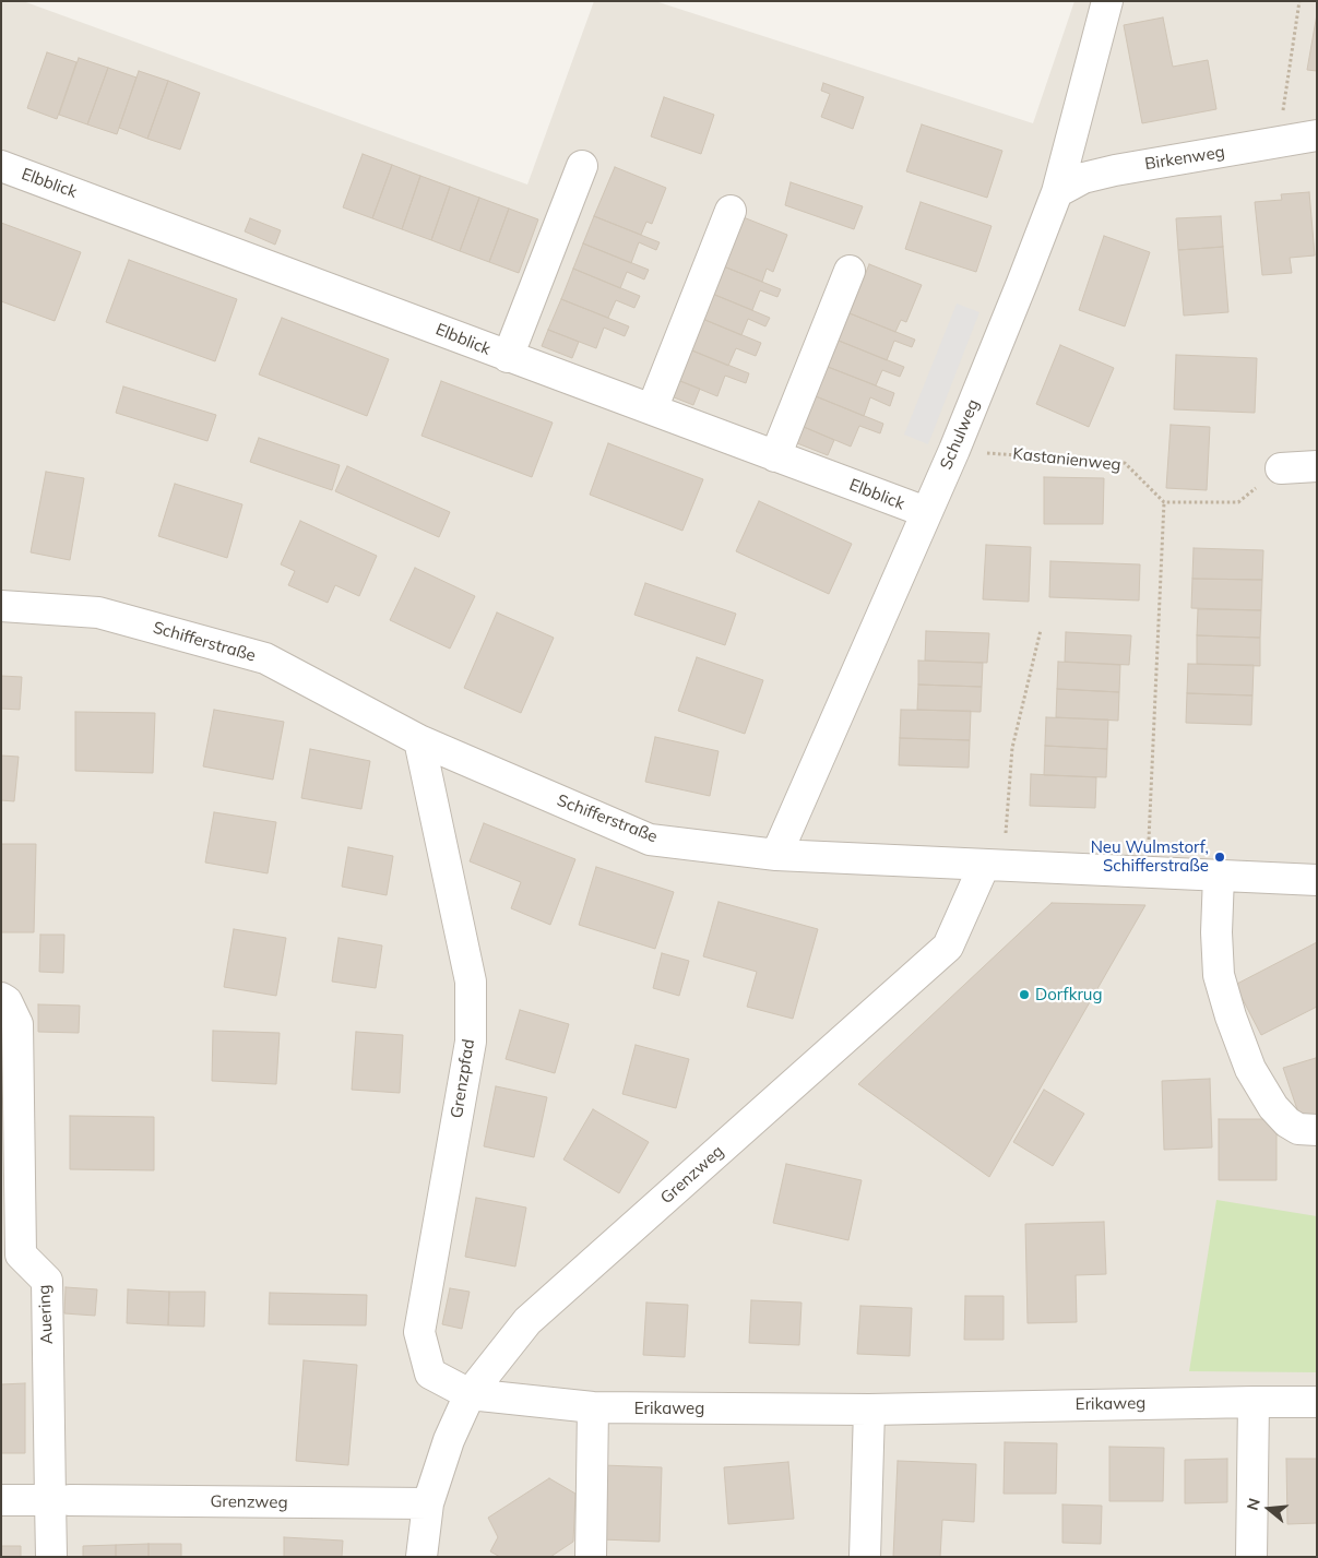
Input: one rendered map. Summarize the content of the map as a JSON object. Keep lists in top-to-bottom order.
{
  "streets": {
    "street": [
      "Birkenweg",
      "Elbblick",
      "Schulweg",
      "Schifferstraße",
      "Grenzpfad",
      "Grenzweg",
      "Auering",
      "Erikaweg"
    ],
    "path": ["Kastanienweg"]
  },
  "crossings": [
    ["Birkenweg", "Schulweg"],
    ["Elbblick", "Schulweg"],
    ["Schulweg", "Kastanienweg"],
    ["Schulweg", "Schifferstraße"],
    ["Schifferstraße", "Grenzpfad"],
    ["Schifferstraße", "Grenzweg"],
    ["Grenzpfad", "Grenzweg"],
    ["Grenzpfad", "Erikaweg"],
    ["Grenzweg", "Auering"],
    ["Grenzweg", "Erikaweg"]
  ],
  "places": ["Neu Wulmstorf, Schifferstraße", "Dorfkrug"],
  "north": "left"
}
